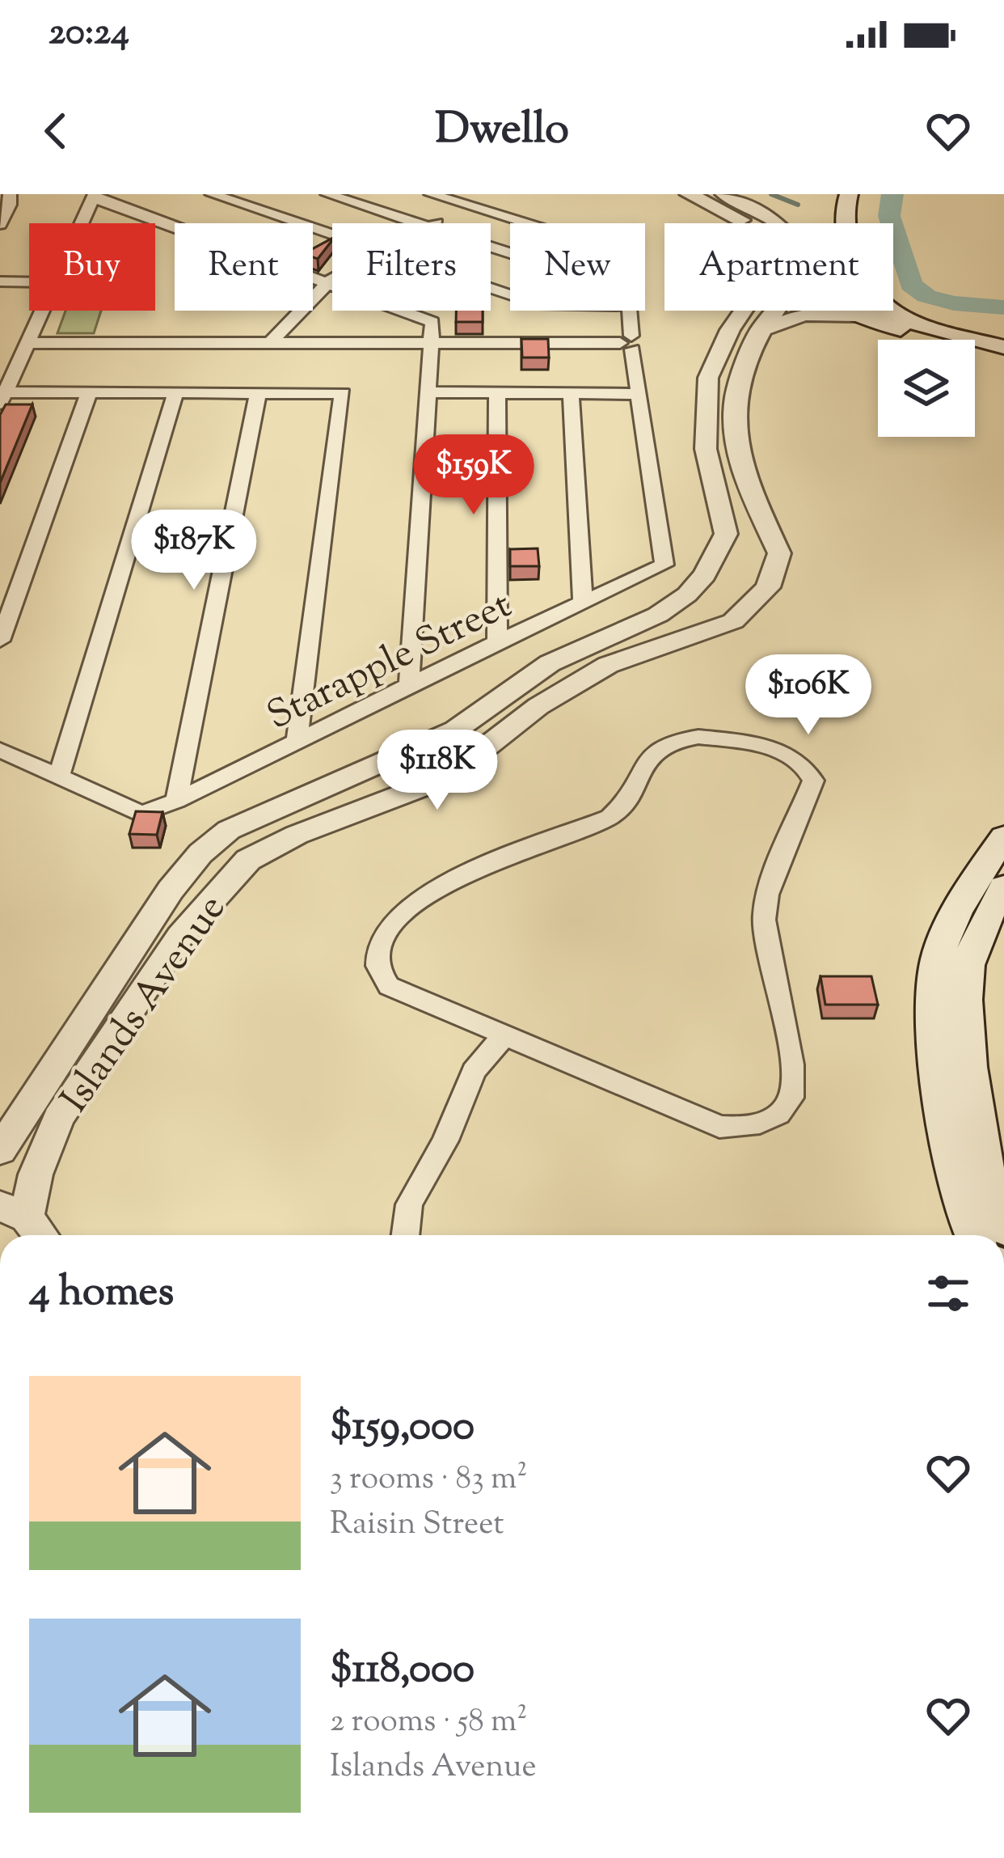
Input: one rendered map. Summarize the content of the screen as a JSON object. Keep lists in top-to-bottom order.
{
  "streets": {
    "street": ["Starapple Street", "Islands Avenue"]
  },
  "page": {
    "status": "20:24",
    "header": "Dwello",
    "chip": [
      "Buy",
      "Rent",
      "Filters",
      "New",
      "Apartment"
    ],
    "price": [
      "$159K",
      "$187K",
      "$106K",
      "$118K"
    ],
    "heading": "4 homes",
    "list": [
      {
        "name": "$159,000",
        "note": "3 rooms · 83 m² · Raisin Street"
      },
      {
        "name": "$118,000",
        "note": "2 rooms · 58 m² · Islands Avenue"
      }
    ]
  }
}
